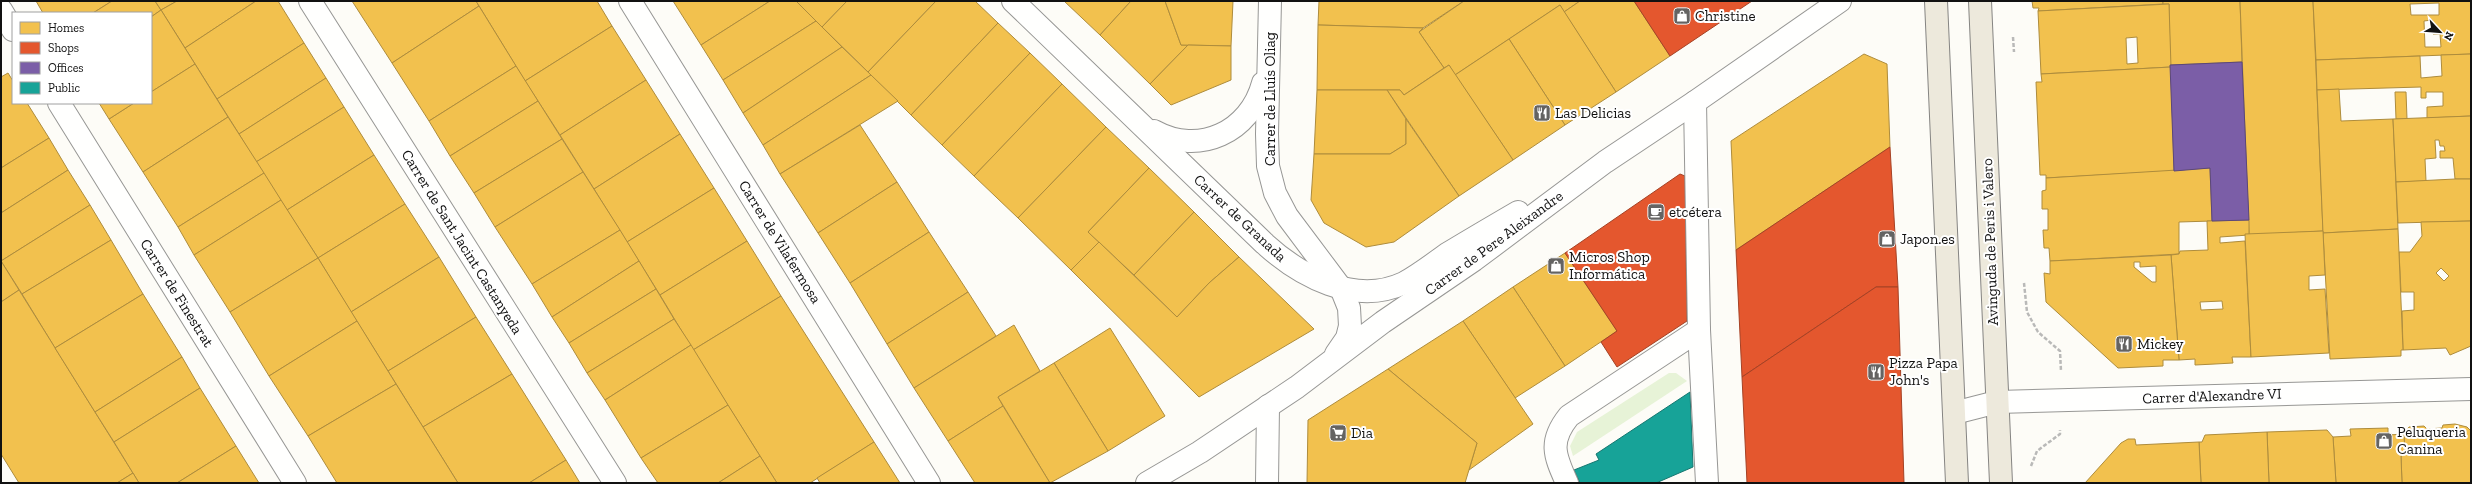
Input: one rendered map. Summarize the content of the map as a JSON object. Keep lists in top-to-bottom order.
{
  "streets": {
    "main road": ["Avinguda de Peris i Valero"],
    "street": [
      "Carrer de Lluís Oliag",
      "Carrer de Granada",
      "Carrer de Sant Jacint Castanyeda",
      "Carrer de Vilafermosa",
      "Carrer de Pere Aleixandre",
      "Carrer de Finestrat",
      "Carrer d'Alexandre VI"
    ]
  },
  "crossings": [
    ["Carrer de Lluís Oliag", "Carrer de Granada"],
    ["Carrer de Lluís Oliag", "Carrer de Pere Aleixandre"],
    ["Carrer de Granada", "Carrer de Pere Aleixandre"],
    ["Avinguda de Peris i Valero", "Carrer d'Alexandre VI"]
  ],
  "places": {
    "shop": [
      "Christine",
      "Japon.es",
      "Micros Shop Informática",
      "Peluqueria Canina"
    ],
    "restaurant": ["Las Delicias", "Mickey", "Pizza Papa John's"],
    "cafe": ["etcétera"],
    "supermarket": ["Dia"]
  },
  "legend": [
    "Homes",
    "Shops",
    "Offices",
    "Public"
  ],
  "north": "bottom right"
}
